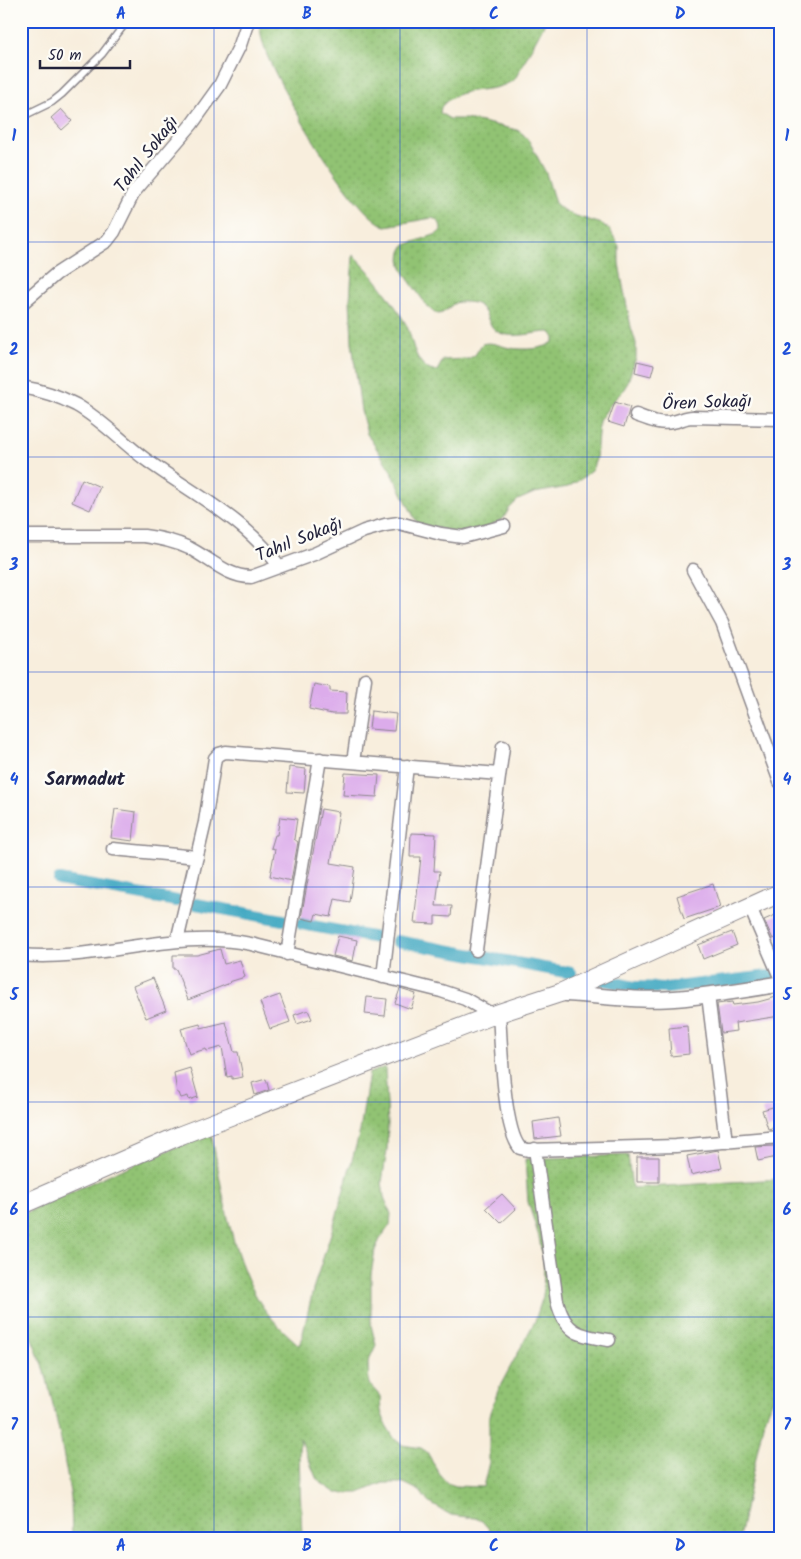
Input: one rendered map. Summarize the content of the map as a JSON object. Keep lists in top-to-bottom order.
{
  "streets": {
    "street": ["Tahıl Sokağı", "Ören Sokağı"]
  },
  "districts": ["Sarmadut"],
  "scale_bar": "50 m",
  "grid": {
    "columns": [
      "A",
      "B",
      "C",
      "D"
    ],
    "rows": [
      "1",
      "2",
      "3",
      "4",
      "5",
      "6",
      "7"
    ]
  }
}
